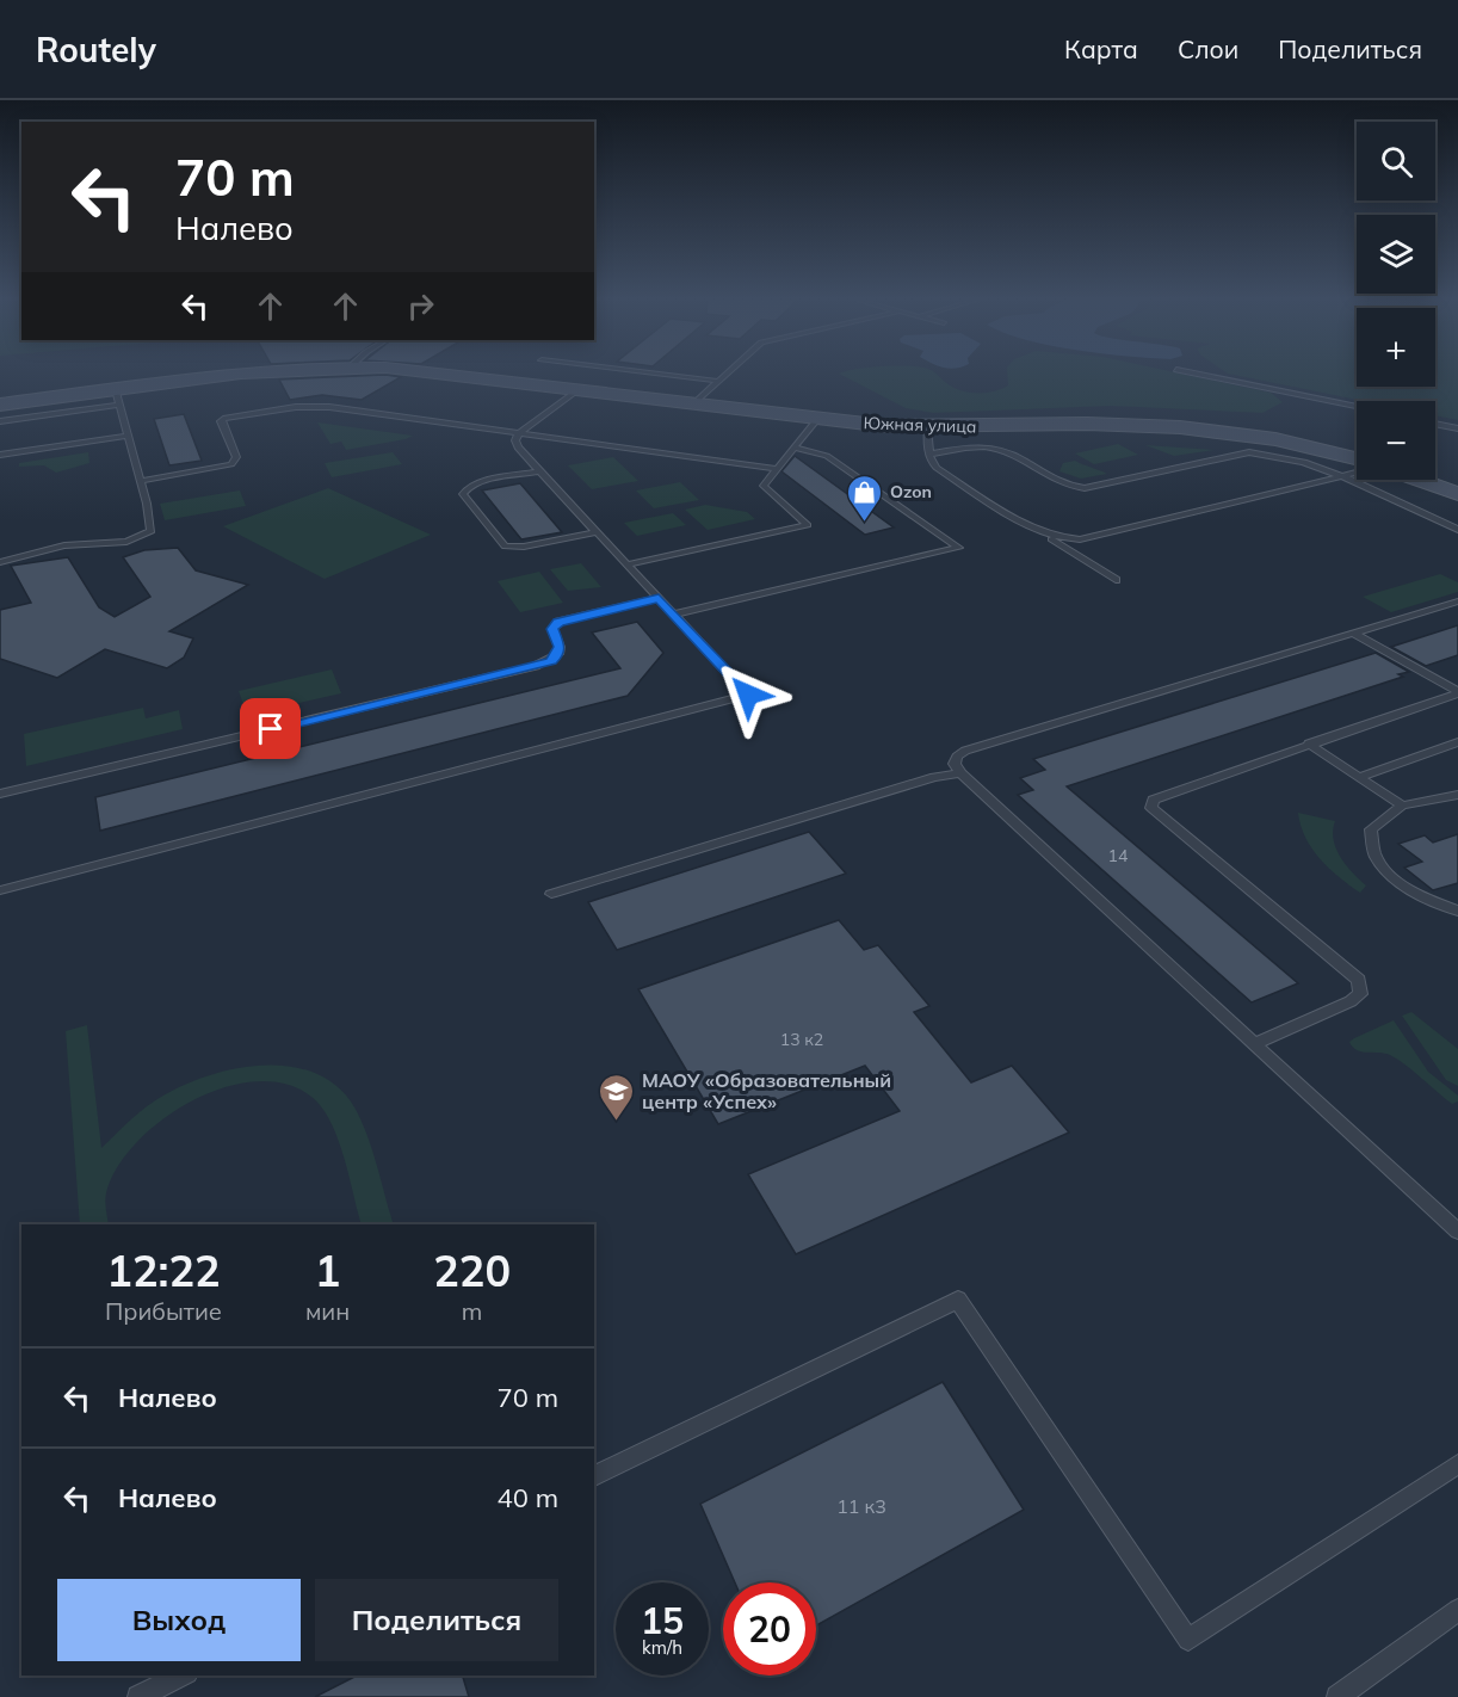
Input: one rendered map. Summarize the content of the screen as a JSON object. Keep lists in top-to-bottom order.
{
  "streets": {
    "street": ["Южная улица"]
  },
  "places": {
    "shop": ["Ozon"],
    "school or university": ["МАОУ «Образовательный центр «Успех»"]
  },
  "house_numbers": ["14", "13 к2", "11 к3"],
  "page": {
    "header": "Routely",
    "nav": ["Карта", "Слои", "Поделиться"],
    "map_buttons": ["+", "−"],
    "turn": ["70 m", "Налево"],
    "eta": [
      "12:22",
      "Прибытие",
      "1",
      "мин",
      "220",
      "m"
    ],
    "list": [
      {
        "name": "Налево",
        "value": "70 m"
      },
      {
        "name": "Налево",
        "value": "40 m"
      }
    ],
    "buttons": ["Выход", "Поделиться"],
    "speed": "15 km/h",
    "limit": "20"
  }
}
